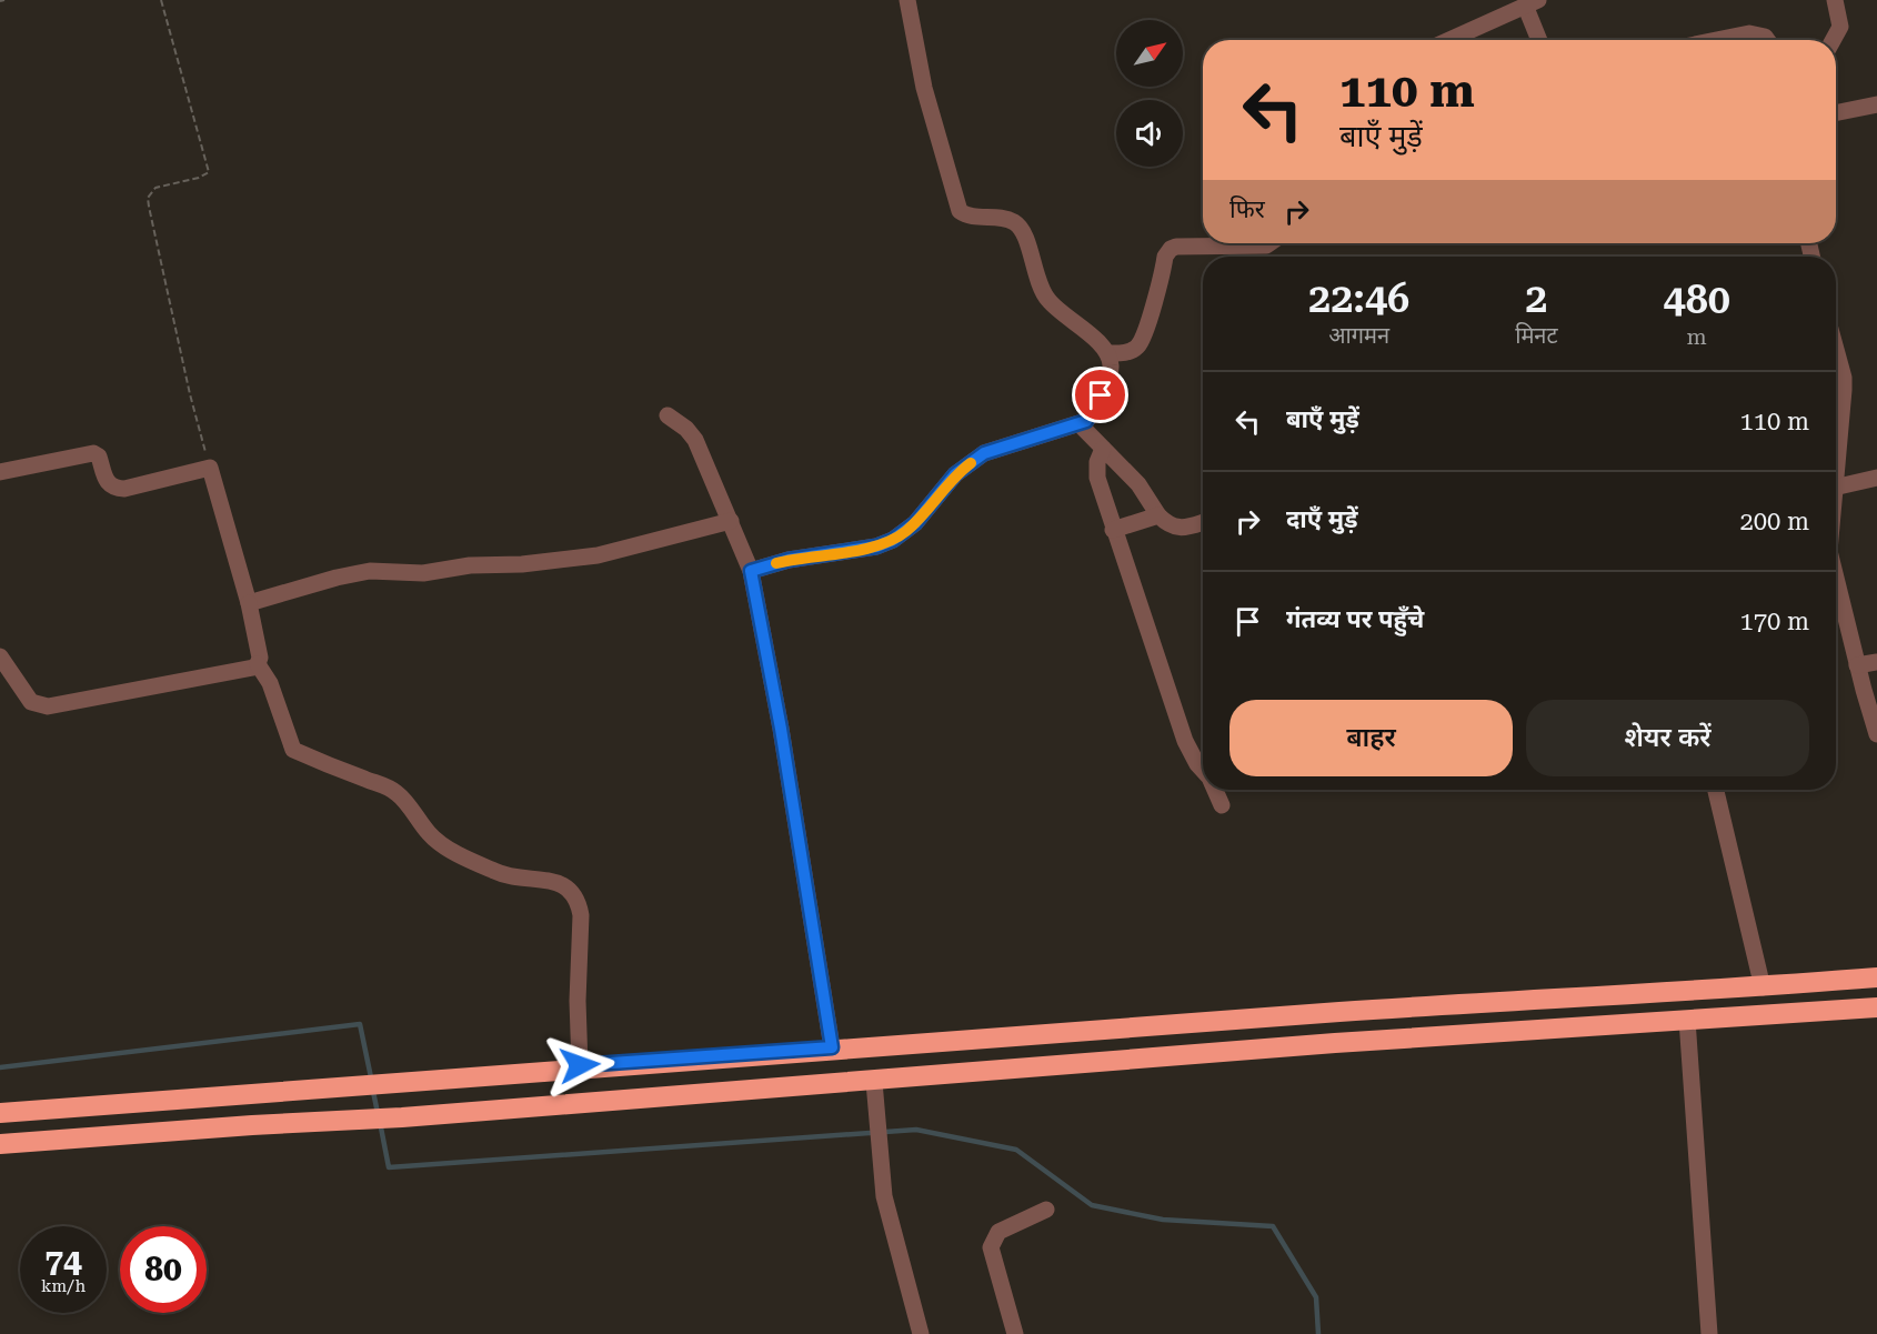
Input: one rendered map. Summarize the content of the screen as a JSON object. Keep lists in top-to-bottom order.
{
  "north": "top right",
  "page": {
    "turn": ["110 m", "बाएँ मुड़ें"],
    "then": "फिर",
    "eta": [
      "22:46",
      "आगमन",
      "2",
      "मिनट",
      "480",
      "m"
    ],
    "list": [
      {
        "name": "बाएँ मुड़ें",
        "value": "110 m"
      },
      {
        "name": "दाएँ मुड़ें",
        "value": "200 m"
      },
      {
        "name": "गंतव्य पर पहुँचे",
        "value": "170 m"
      }
    ],
    "buttons": ["बाहर", "शेयर करें"],
    "speed": "74 km/h",
    "limit": "80"
  }
}
